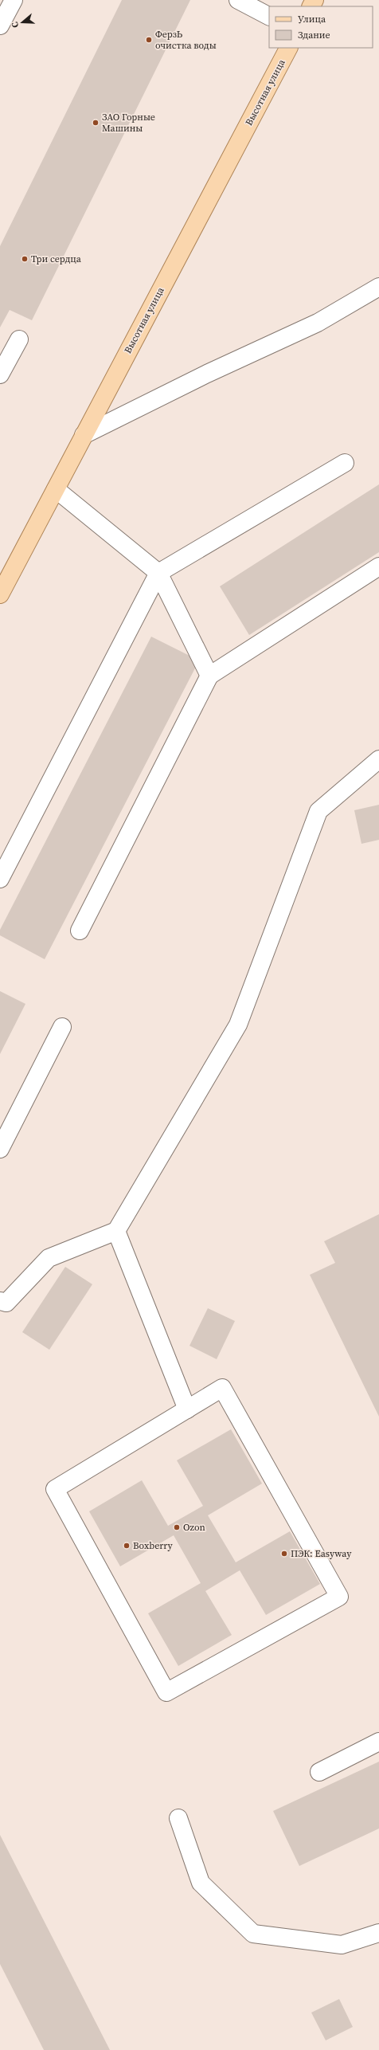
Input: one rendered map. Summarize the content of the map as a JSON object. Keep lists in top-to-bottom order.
{
  "streets": {
    "main road": ["Высотная улица"]
  },
  "places": [
    "ФерзЬ очистка воды",
    "ЗАО Горные Машины",
    "Три сердца",
    "Ozon",
    "Boxberry",
    "ПЭК: Easyway"
  ],
  "legend": ["Улица", "Здание"],
  "north": "left"
}
